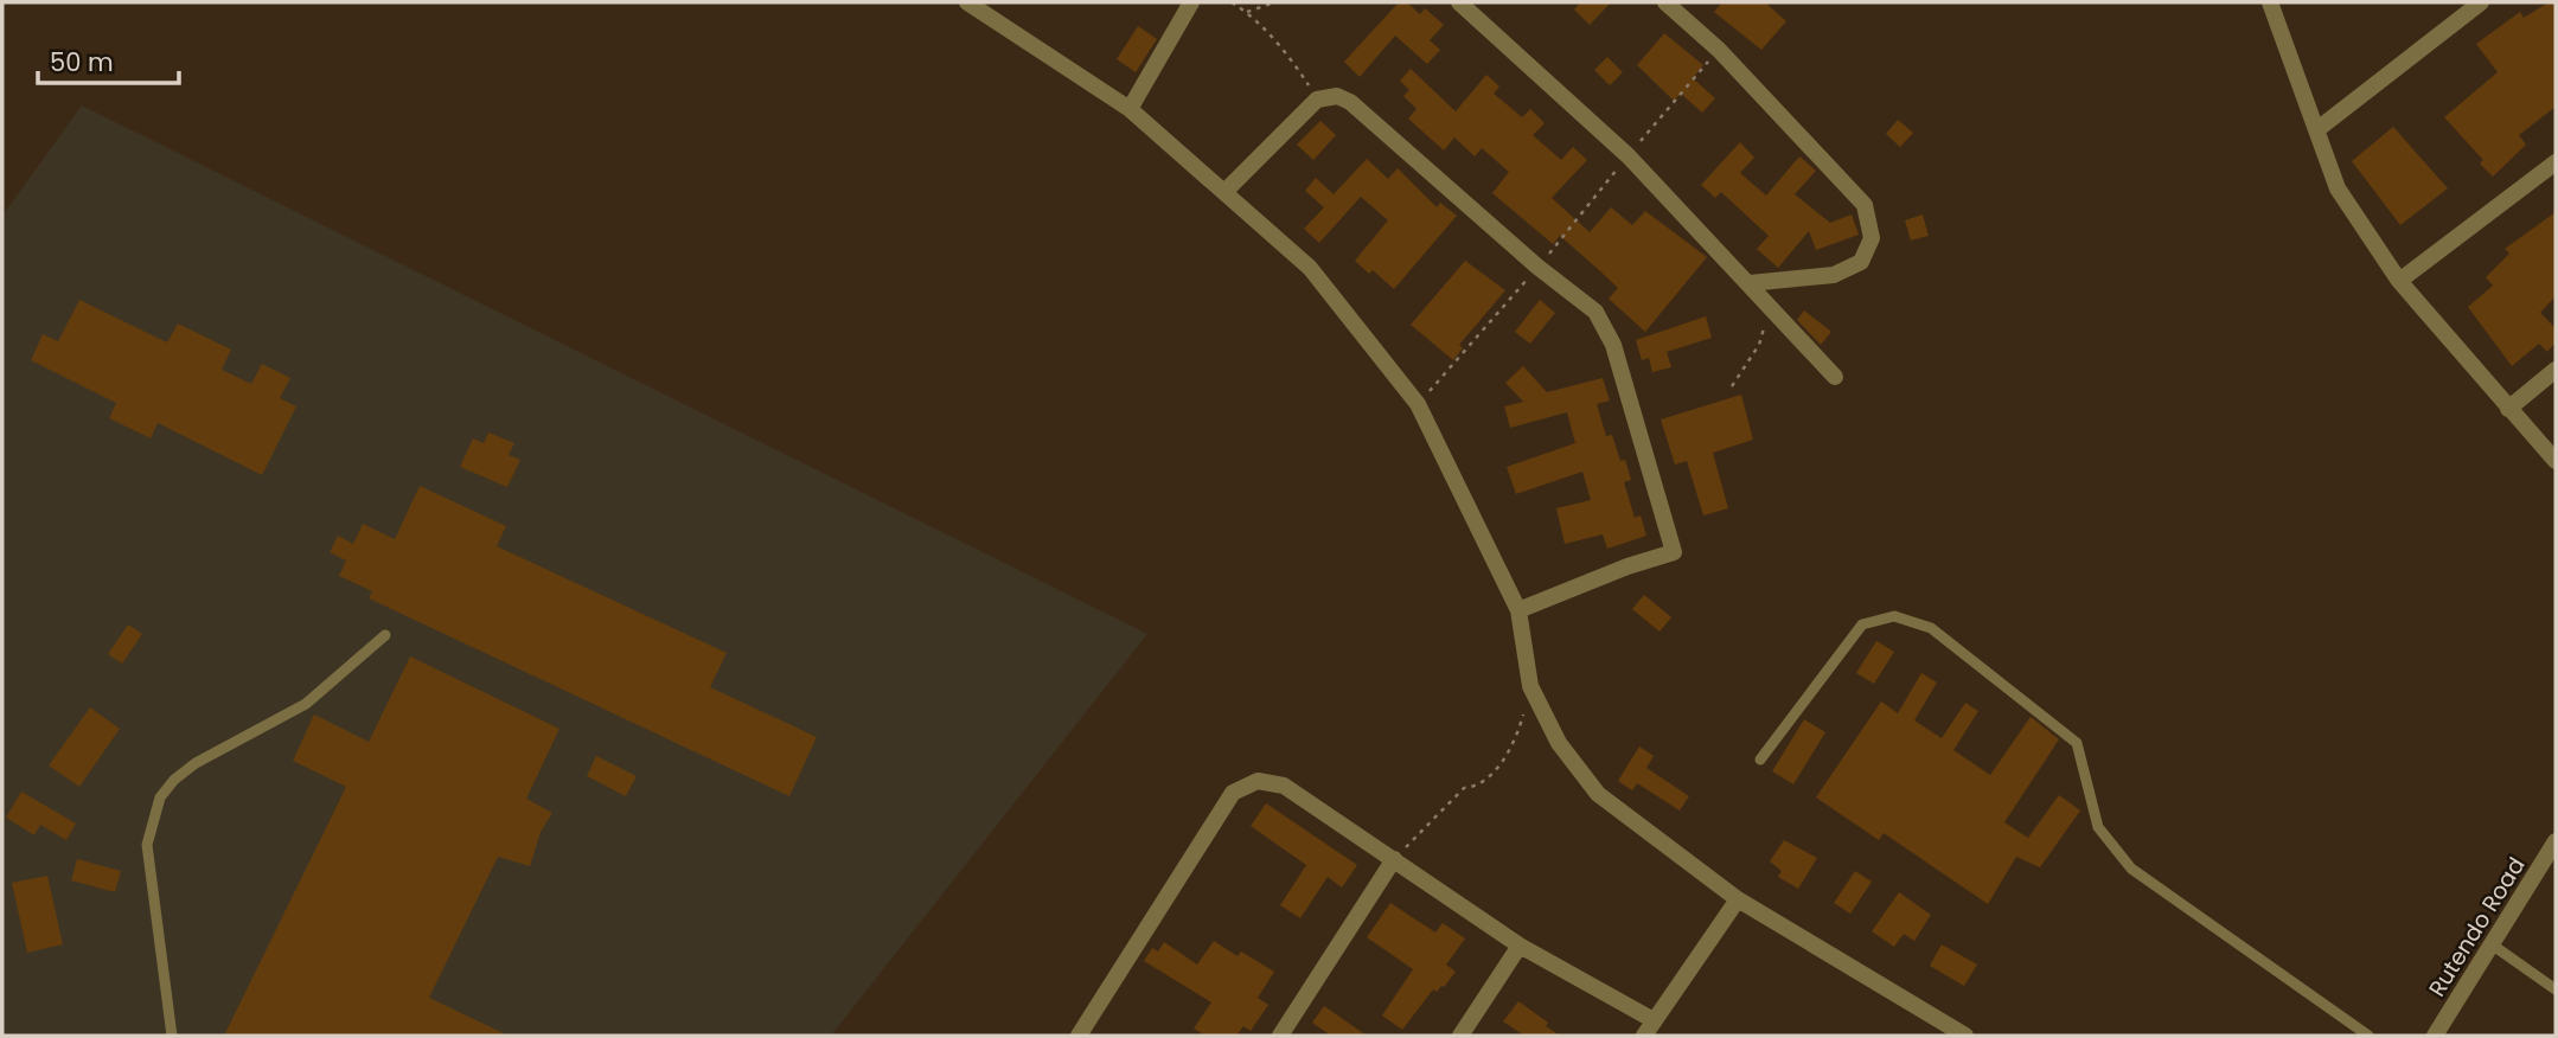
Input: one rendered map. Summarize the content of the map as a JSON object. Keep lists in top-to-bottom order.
{
  "streets": {
    "street": ["Rutendo Road"]
  },
  "scale_bar": "50 m"
}
